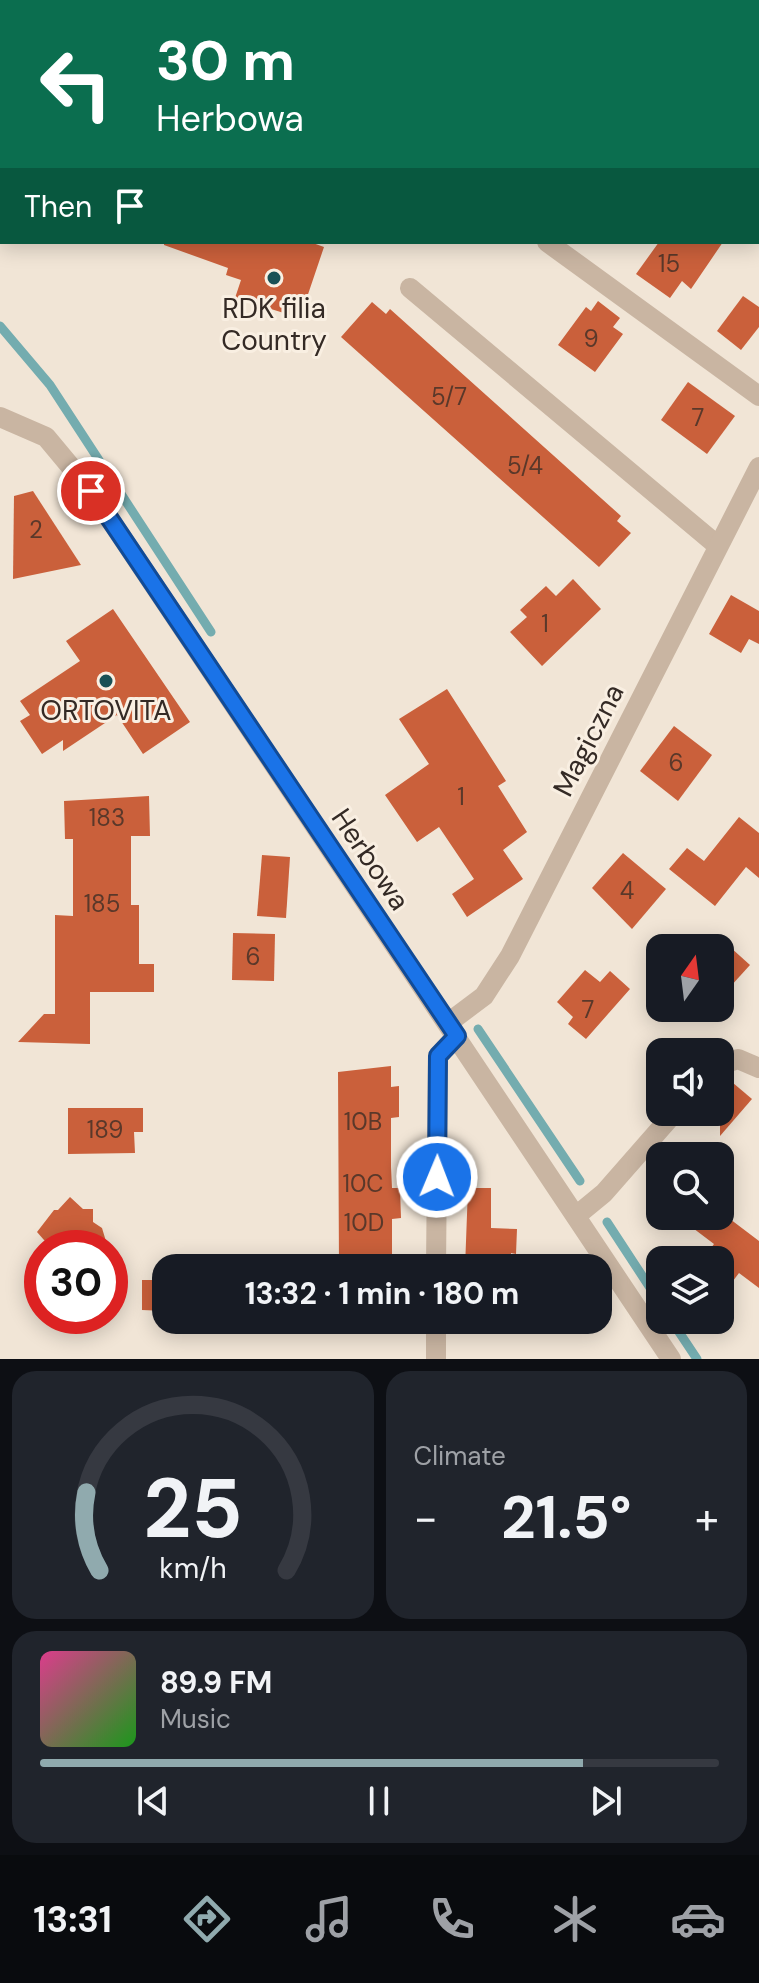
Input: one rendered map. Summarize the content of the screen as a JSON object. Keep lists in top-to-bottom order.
{
  "streets": {
    "street": ["Magiczna", "Herbowa"]
  },
  "crossings": [
    ["Magiczna", "Herbowa"]
  ],
  "places": ["RDK filia Country", "ORTOVITA"],
  "house_numbers": [
    "15",
    "9",
    "5/7",
    "7",
    "5/4",
    "2",
    "1",
    "6",
    "1",
    "183",
    "4",
    "185",
    "6",
    "7",
    "10B",
    "189",
    "10C",
    "10D"
  ],
  "north": "top",
  "page": {
    "turn": ["30 m", "Herbowa"],
    "then": "Then",
    "limit": "30",
    "trip": "13:32 · 1 min · 180 m",
    "tile": "Climate",
    "heat": ["−", "21.5°", "+"],
    "song": ["89.9 FM", "Music"],
    "tabs": "13:31",
    "gauge": ["25", "km/h"]
  }
}
